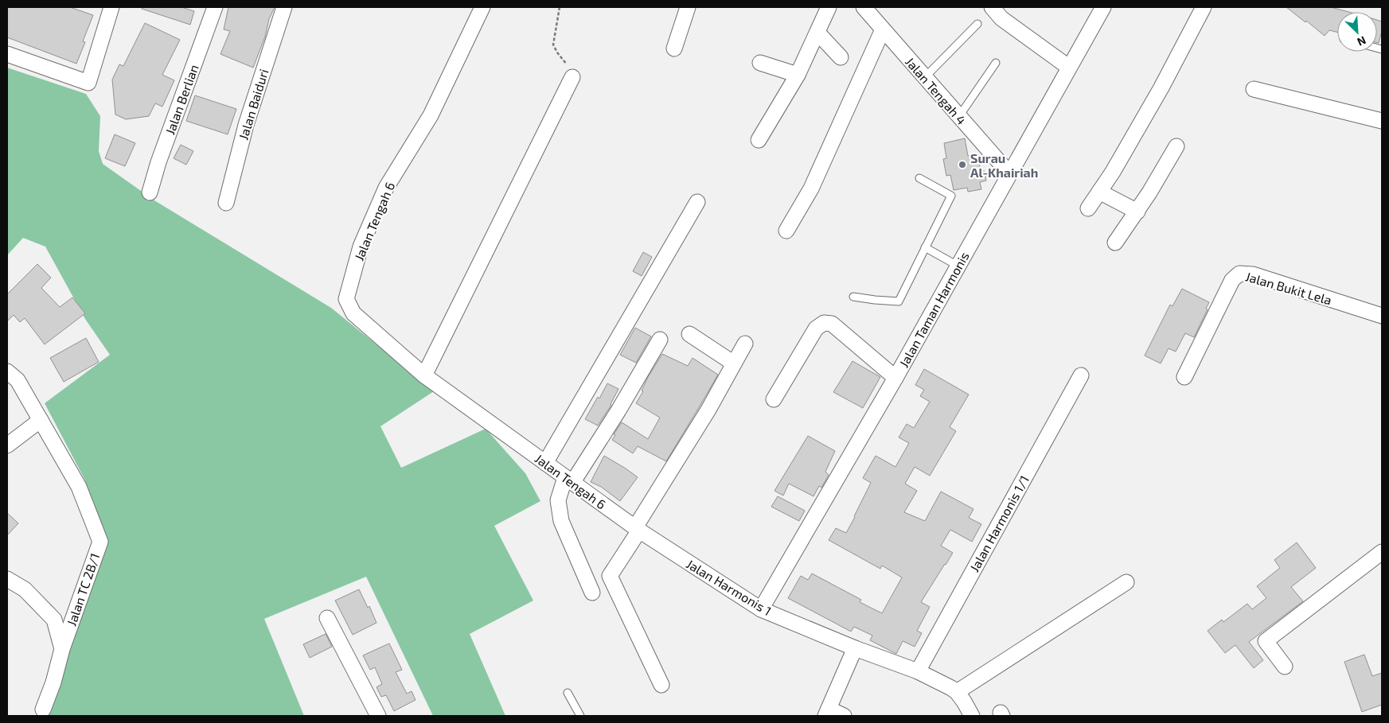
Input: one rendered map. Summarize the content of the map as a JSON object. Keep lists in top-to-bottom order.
{
  "streets": {
    "street": [
      "Jalan Tengah 4",
      "Jalan Berlian",
      "Jalan Baiduri",
      "Jalan Tengah 6",
      "Jalan Bukit Lela",
      "Jalan Taman Harmonis",
      "Jalan Harmonis 1/1",
      "Jalan Harmonis 1",
      "Jalan TC 2B/1"
    ]
  },
  "crossings": [
    ["Jalan Tengah 4", "Jalan Taman Harmonis"],
    ["Jalan Tengah 6", "Jalan Harmonis 1"],
    ["Jalan Taman Harmonis", "Jalan Harmonis 1"],
    ["Jalan Harmonis 1/1", "Jalan Harmonis 1"]
  ],
  "places": ["Surau Al-Khairiah"],
  "north": "bottom right"
}
